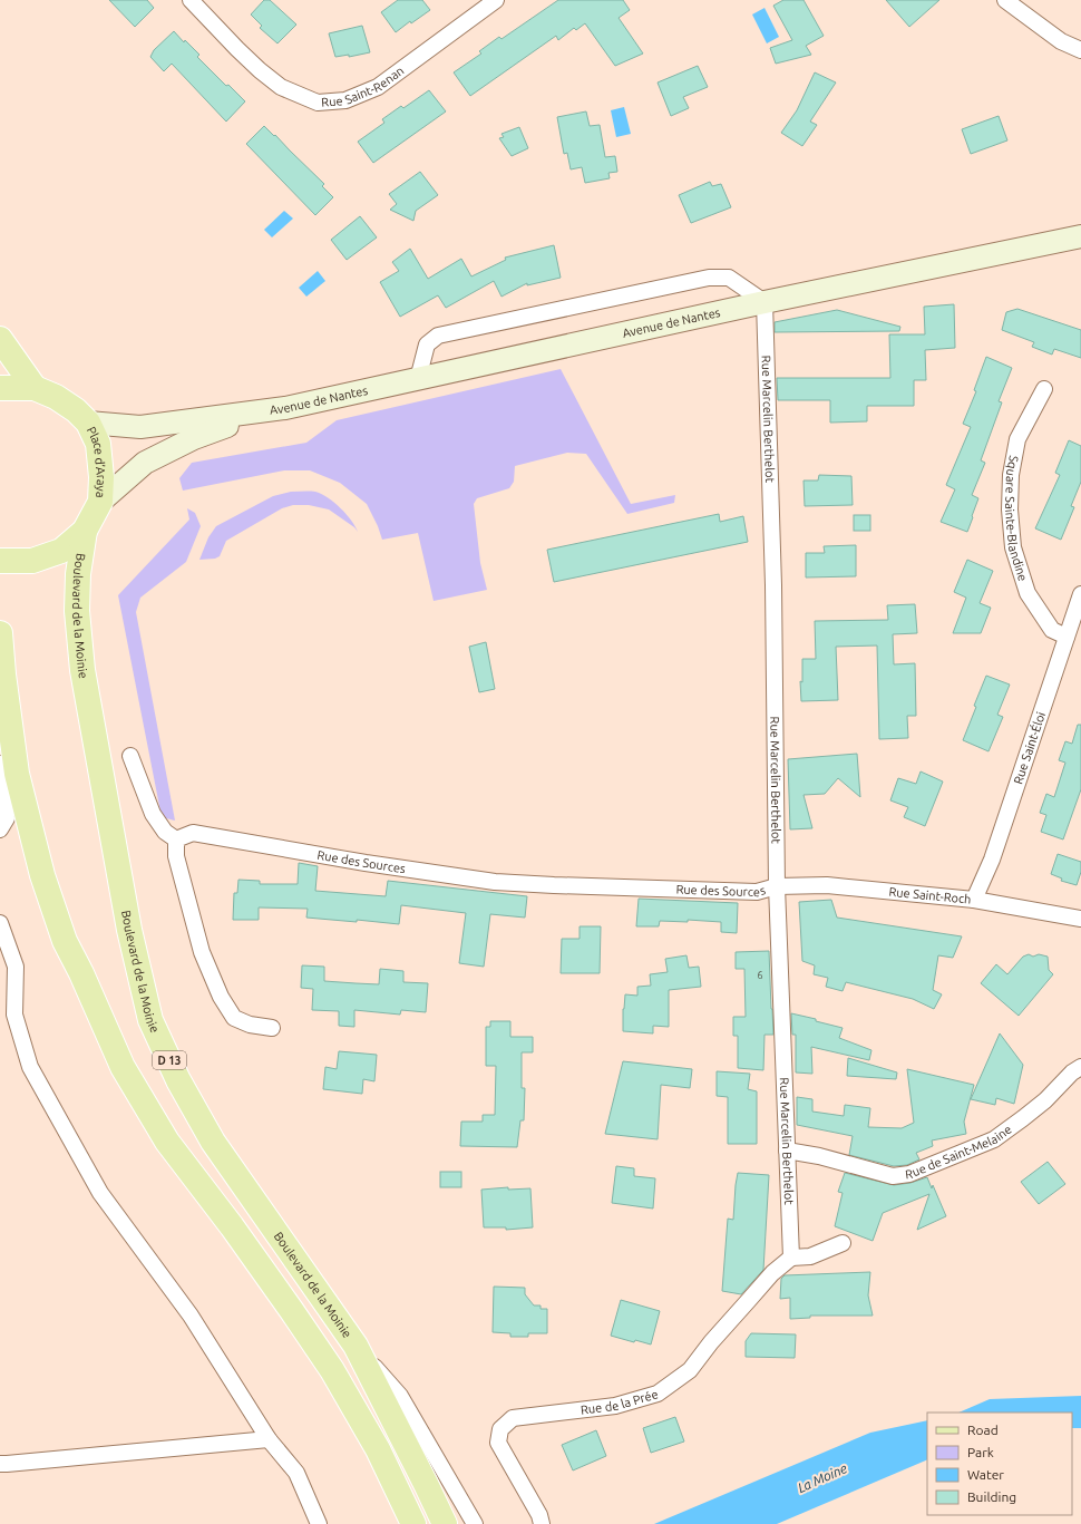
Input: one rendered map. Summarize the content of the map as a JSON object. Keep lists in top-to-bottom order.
{
  "streets": {
    "main road": [
      "Avenue de Nantes",
      "Place d’Araya",
      "Boulevard de la Moinie",
      "D 13"
    ],
    "street": [
      "Rue Saint-Renan",
      "Rue Marcelin Berthelot",
      "Square Sainte-Blandine",
      "Rue Saint-Éloi",
      "Rue des Sources",
      "Rue Saint-Roch",
      "Rue de Saint-Melaine",
      "Rue de la Prée"
    ]
  },
  "crossings": [
    ["Avenue de Nantes", "Rue Marcelin Berthelot"],
    ["Avenue de Nantes", "Place d’Araya"],
    ["Rue Marcelin Berthelot", "Rue des Sources"],
    ["Rue Marcelin Berthelot", "Rue Saint-Roch"],
    ["Rue Marcelin Berthelot", "Rue de Saint-Melaine"],
    ["Rue Marcelin Berthelot", "Rue de la Prée"],
    ["Place d’Araya", "Boulevard de la Moinie"],
    ["Square Sainte-Blandine", "Rue Saint-Éloi"],
    ["Rue Saint-Éloi", "Rue Saint-Roch"],
    ["Rue des Sources", "Rue Saint-Roch"]
  ],
  "water": ["La Moine"],
  "house_numbers": ["6"],
  "legend": [
    "Road",
    "Park",
    "Water",
    "Building"
  ]
}
